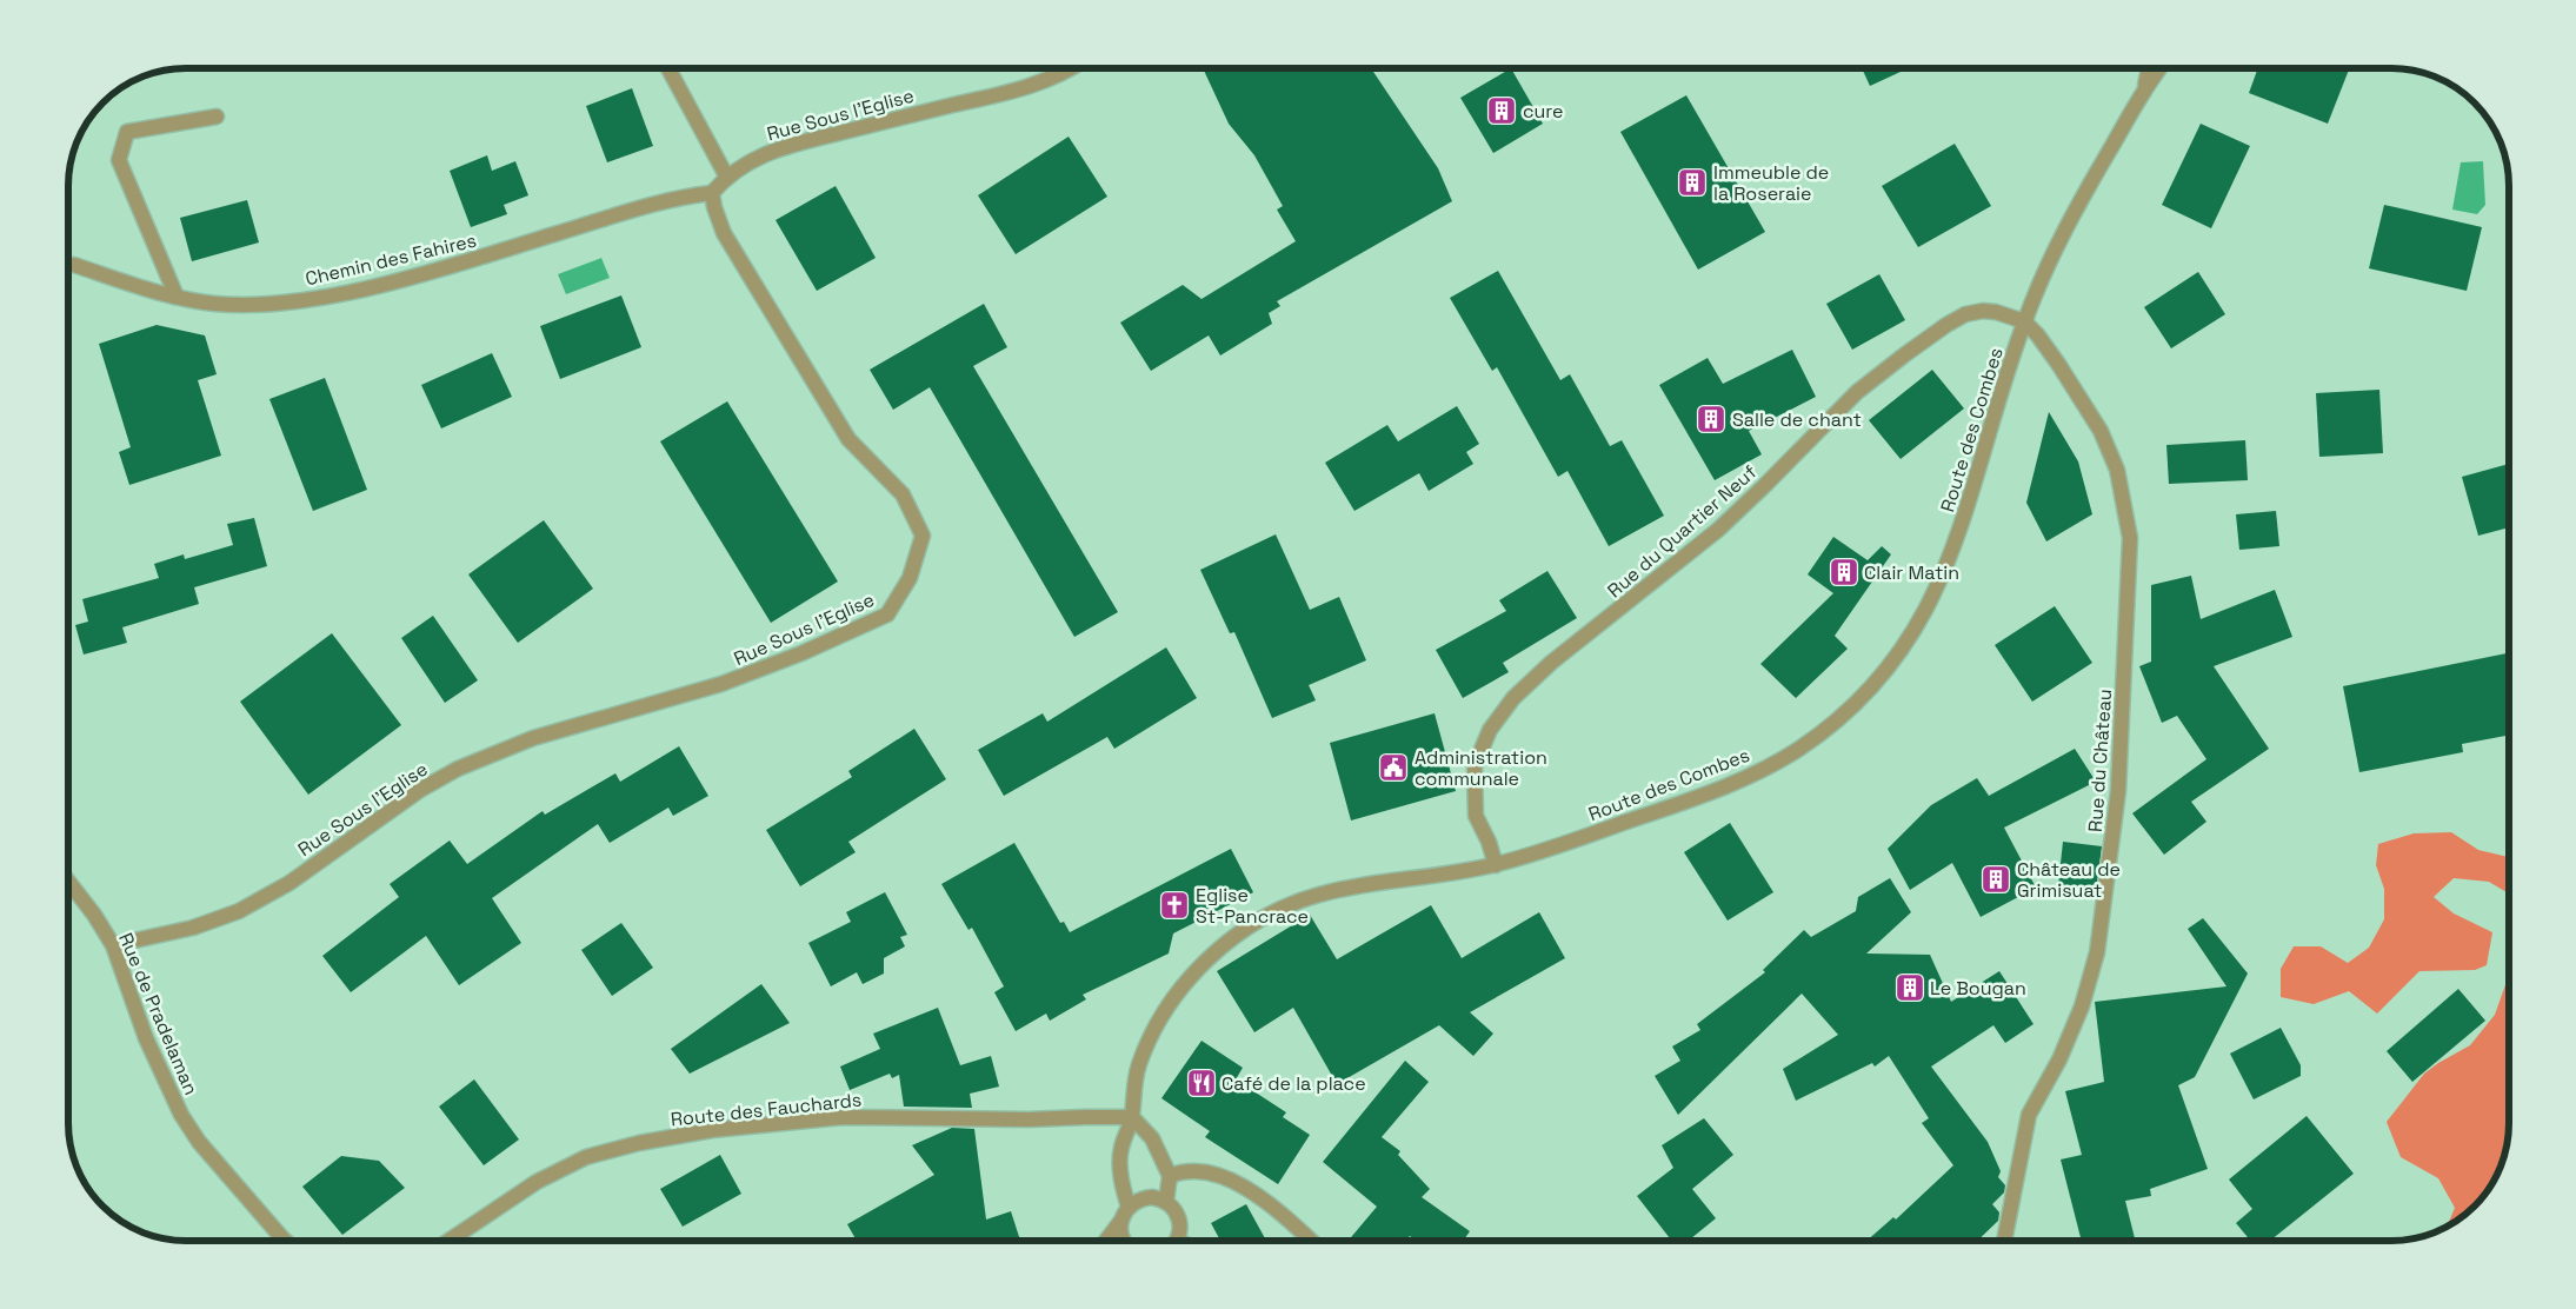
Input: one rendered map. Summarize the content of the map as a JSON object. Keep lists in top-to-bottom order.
{
  "streets": {
    "street": [
      "Rue Sous l'Eglise",
      "Chemin des Fahires",
      "Route des Combes",
      "Rue du Quartier Neuf",
      "Rue du Château",
      "Rue de Pradelaman",
      "Route des Fauchards"
    ]
  },
  "crossings": [
    ["Rue Sous l'Eglise", "Chemin des Fahires"],
    ["Rue Sous l'Eglise", "Rue de Pradelaman"],
    ["Route des Combes", "Rue du Quartier Neuf"],
    ["Route des Combes", "Rue du Château"],
    ["Route des Combes", "Route des Fauchards"],
    ["Rue du Quartier Neuf", "Rue du Château"]
  ],
  "places": {
    "building": [
      "cure",
      "Immeuble de la Roseraie",
      "Salle de chant",
      "Clair Matin",
      "Château de Grimisuat",
      "Le Bougan"
    ],
    "public building": ["Administration communale"],
    "church": ["Eglise St-Pancrace"],
    "restaurant": ["Café de la place"]
  }
}
